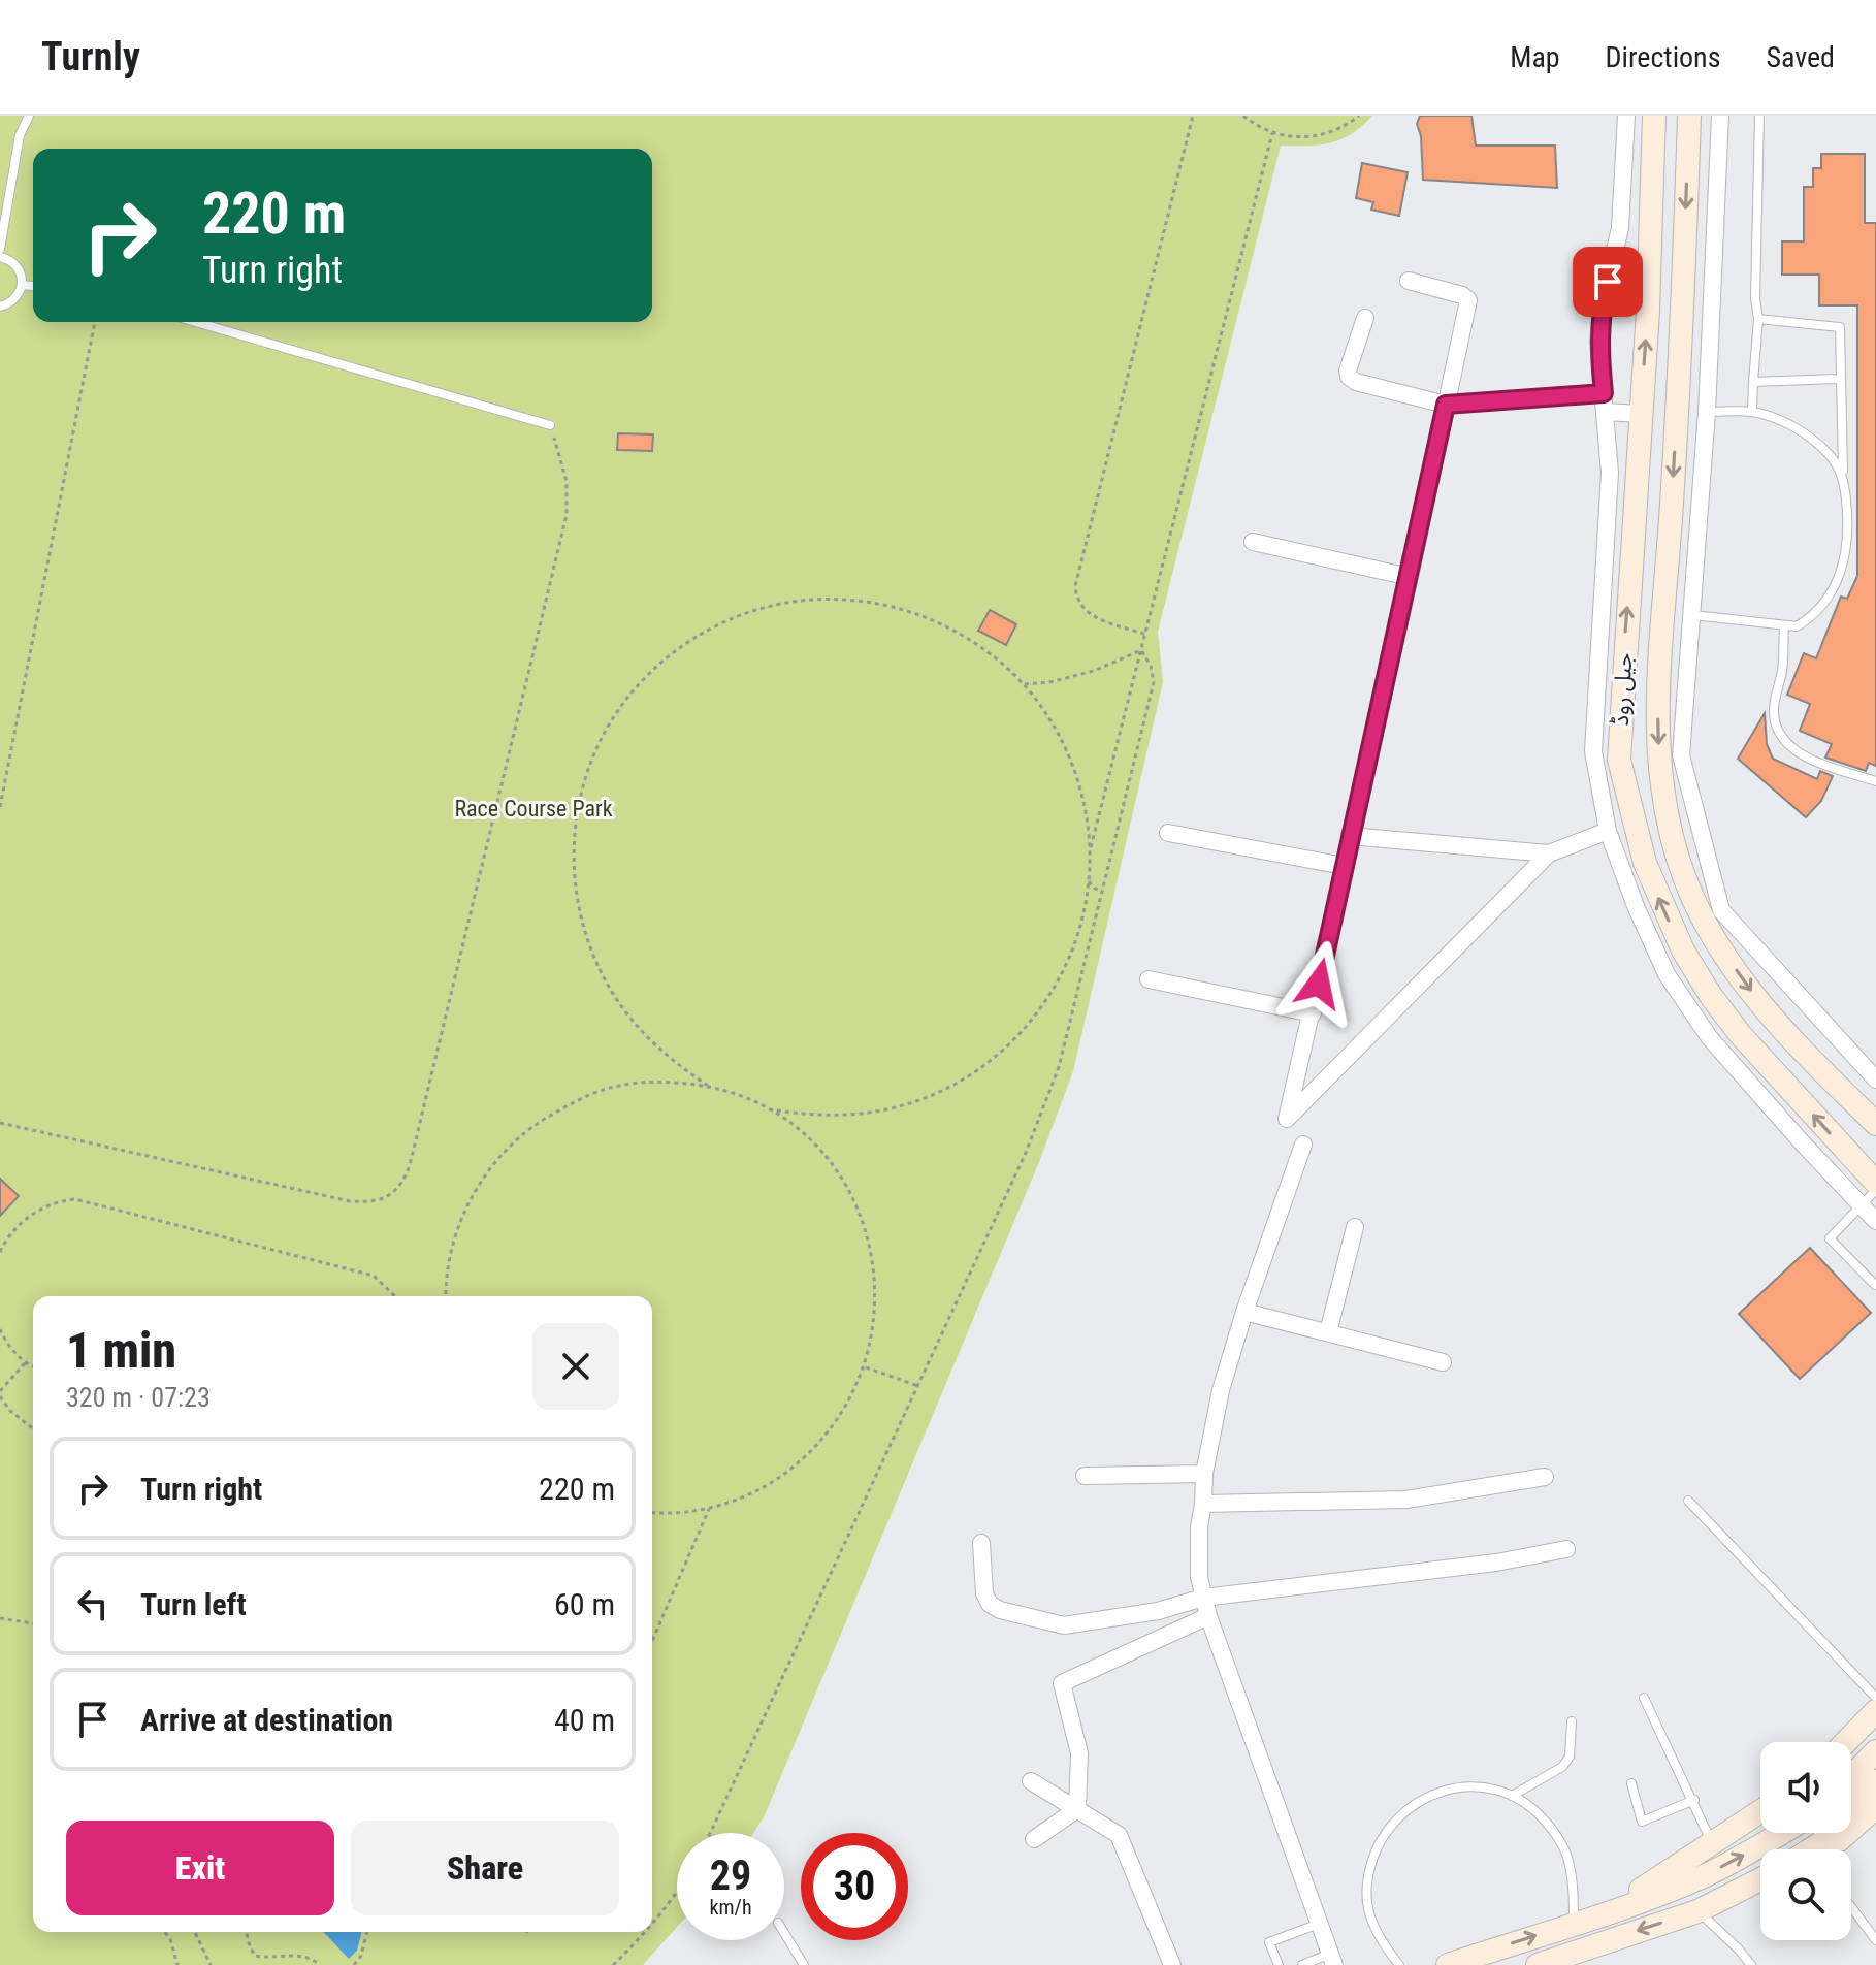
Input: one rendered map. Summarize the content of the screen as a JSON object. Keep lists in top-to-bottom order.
{
  "streets": {
    "main road": ["جیل روڈ"]
  },
  "parks": ["Race Course Park"],
  "page": {
    "header": "Turnly",
    "nav": ["Map", "Directions", "Saved"],
    "turn": ["220 m", "Turn right"],
    "heading": ["1 min", "320 m · 07:23"],
    "list": [
      {
        "name": "Turn right",
        "value": "220 m"
      },
      {
        "name": "Turn left",
        "value": "60 m"
      },
      {
        "name": "Arrive at destination",
        "value": "40 m"
      }
    ],
    "buttons": ["Exit", "Share"],
    "speed": "29 km/h",
    "limit": "30"
  }
}
